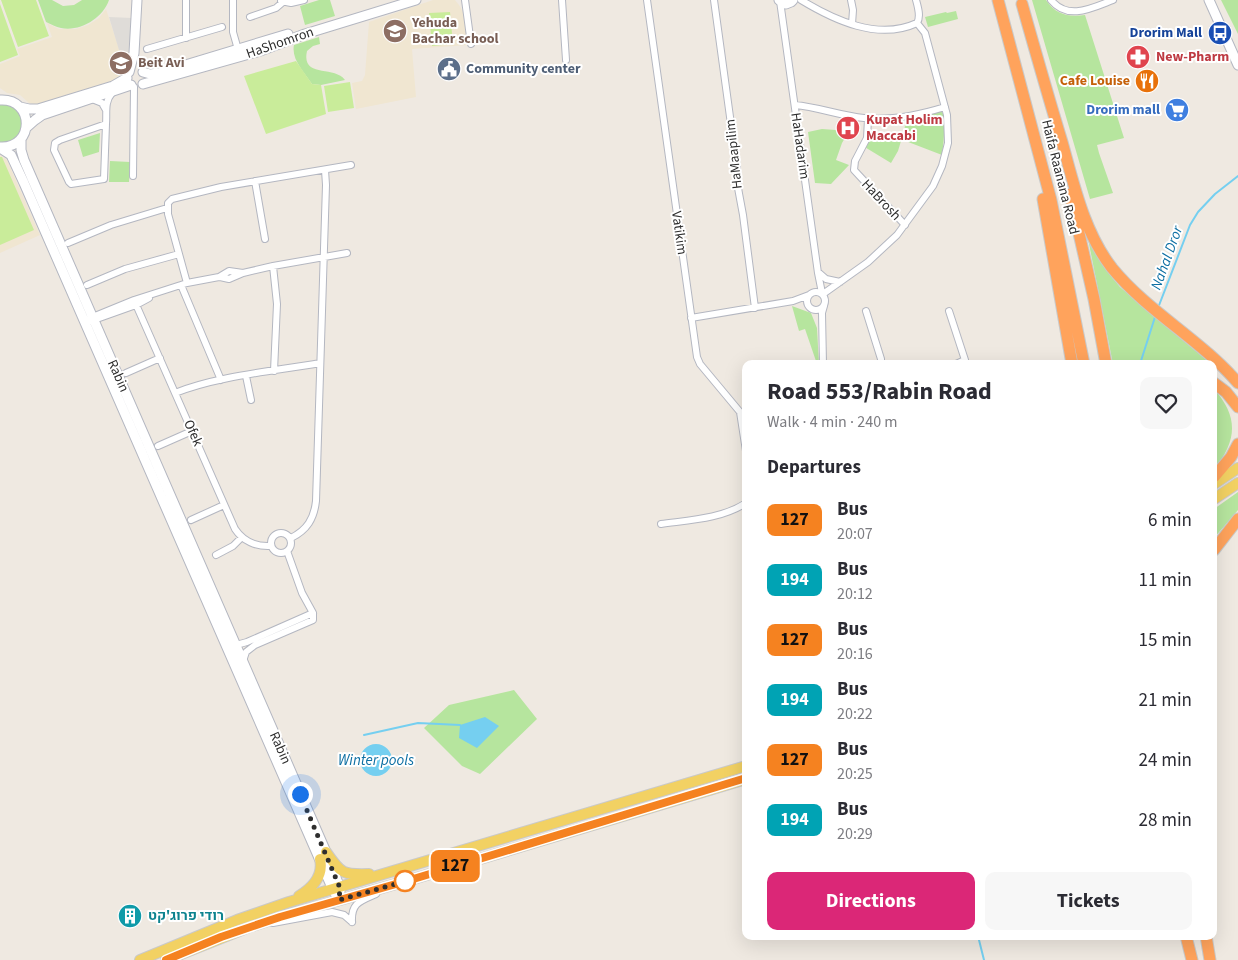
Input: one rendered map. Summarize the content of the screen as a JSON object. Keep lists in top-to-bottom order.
{
  "streets": {
    "highway": ["Haifa Raanana Road"],
    "street": [
      "HaShomron",
      "HaHadarim",
      "HaMaapilim",
      "HaBrosh",
      "Vatikim",
      "Rabin",
      "Ofek"
    ]
  },
  "water": ["Nahal Dror", "Winter pools"],
  "places": {
    "school or university": ["Yehuda Bachar school", "Beit Avi"],
    "bus stop": ["Drorim Mall"],
    "pharmacy": ["New-Pharm"],
    "public building": ["Community center"],
    "restaurant": ["Cafe Louise"],
    "supermarket": ["Drorim mall"],
    "hospital": ["Kupat Holim Maccabi"],
    "building": ["רודי פרוג'קט"]
  },
  "lines": ["bus line 127"],
  "page": {
    "on_map": "127",
    "heading": [
      ["Road 553/Rabin Road", "Walk · 4 min · 240 m"],
      "Departures"
    ],
    "list": [
      {
        "mark": "127",
        "name": "Bus",
        "note": "20:07",
        "value": "6 min"
      },
      {
        "mark": "194",
        "name": "Bus",
        "note": "20:12",
        "value": "11 min"
      },
      {
        "mark": "127",
        "name": "Bus",
        "note": "20:16",
        "value": "15 min"
      },
      {
        "mark": "194",
        "name": "Bus",
        "note": "20:22",
        "value": "21 min"
      },
      {
        "mark": "127",
        "name": "Bus",
        "note": "20:25",
        "value": "24 min"
      },
      {
        "mark": "194",
        "name": "Bus",
        "note": "20:29",
        "value": "28 min"
      }
    ],
    "buttons": ["Directions", "Tickets"]
  }
}
